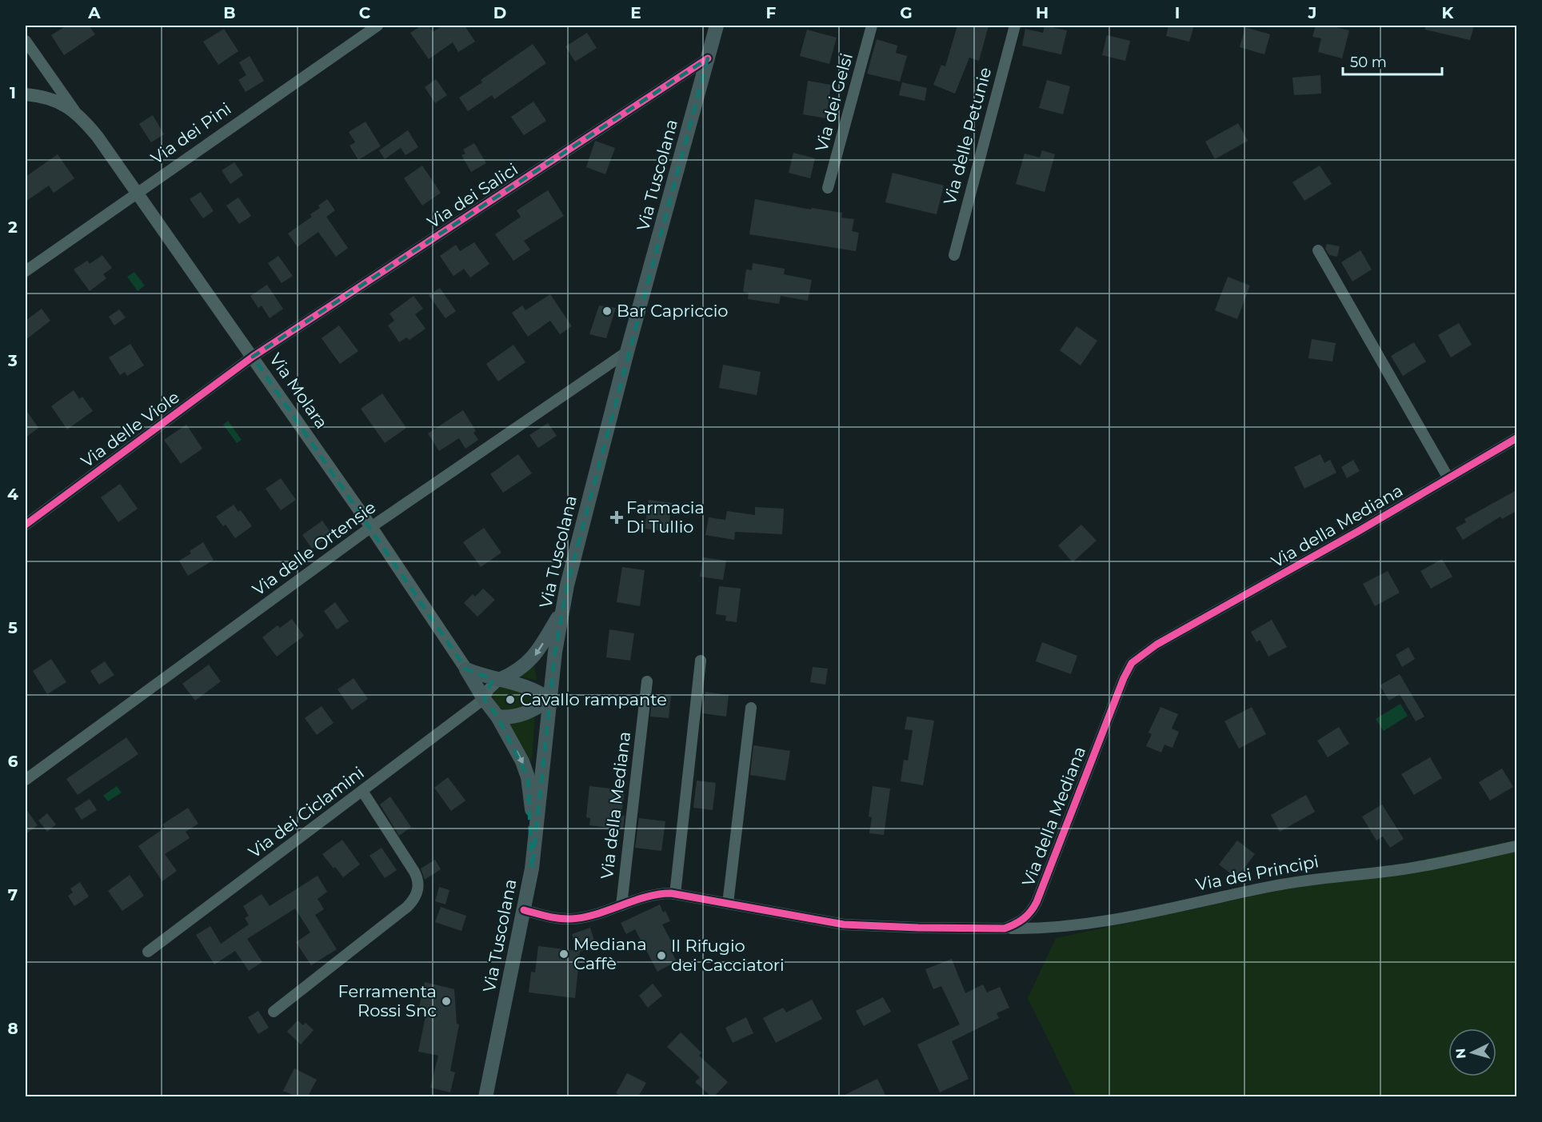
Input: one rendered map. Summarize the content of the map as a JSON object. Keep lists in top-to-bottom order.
{
  "streets": {
    "main road": ["Via Tuscolana"],
    "street": [
      "Via dei Gelsi",
      "Via dei Pini",
      "Via delle Petunie",
      "Via dei Salici",
      "Via Molara",
      "Via delle Viole",
      "Via della Mediana",
      "Via delle Ortensie",
      "Via dei Ciclamini",
      "Via dei Principi"
    ]
  },
  "crossings": [
    ["Via dei Pini", "Via Molara"],
    ["Via Tuscolana", "Via dei Salici"],
    ["Via Tuscolana", "Via della Mediana"],
    ["Via Tuscolana", "Via delle Ortensie"],
    ["Via dei Salici", "Via Molara"],
    ["Via dei Salici", "Via delle Viole"],
    ["Via Molara", "Via delle Viole"],
    ["Via Molara", "Via delle Ortensie"],
    ["Via della Mediana", "Via dei Principi"]
  ],
  "places": {
    "other": [
      "Bar Capriccio",
      "Cavallo rampante",
      "Mediana Caffè",
      "Il Rifugio dei Cacciatori",
      "Ferramenta Rossi Snc"
    ],
    "health": ["Farmacia Di Tullio"]
  },
  "scale_bar": "50 m",
  "north": "left",
  "grid": {
    "columns": [
      "A",
      "B",
      "C",
      "D",
      "E",
      "F",
      "G",
      "H",
      "I",
      "J",
      "K"
    ],
    "rows": [
      "1",
      "2",
      "3",
      "4",
      "5",
      "6",
      "7",
      "8"
    ]
  }
}
